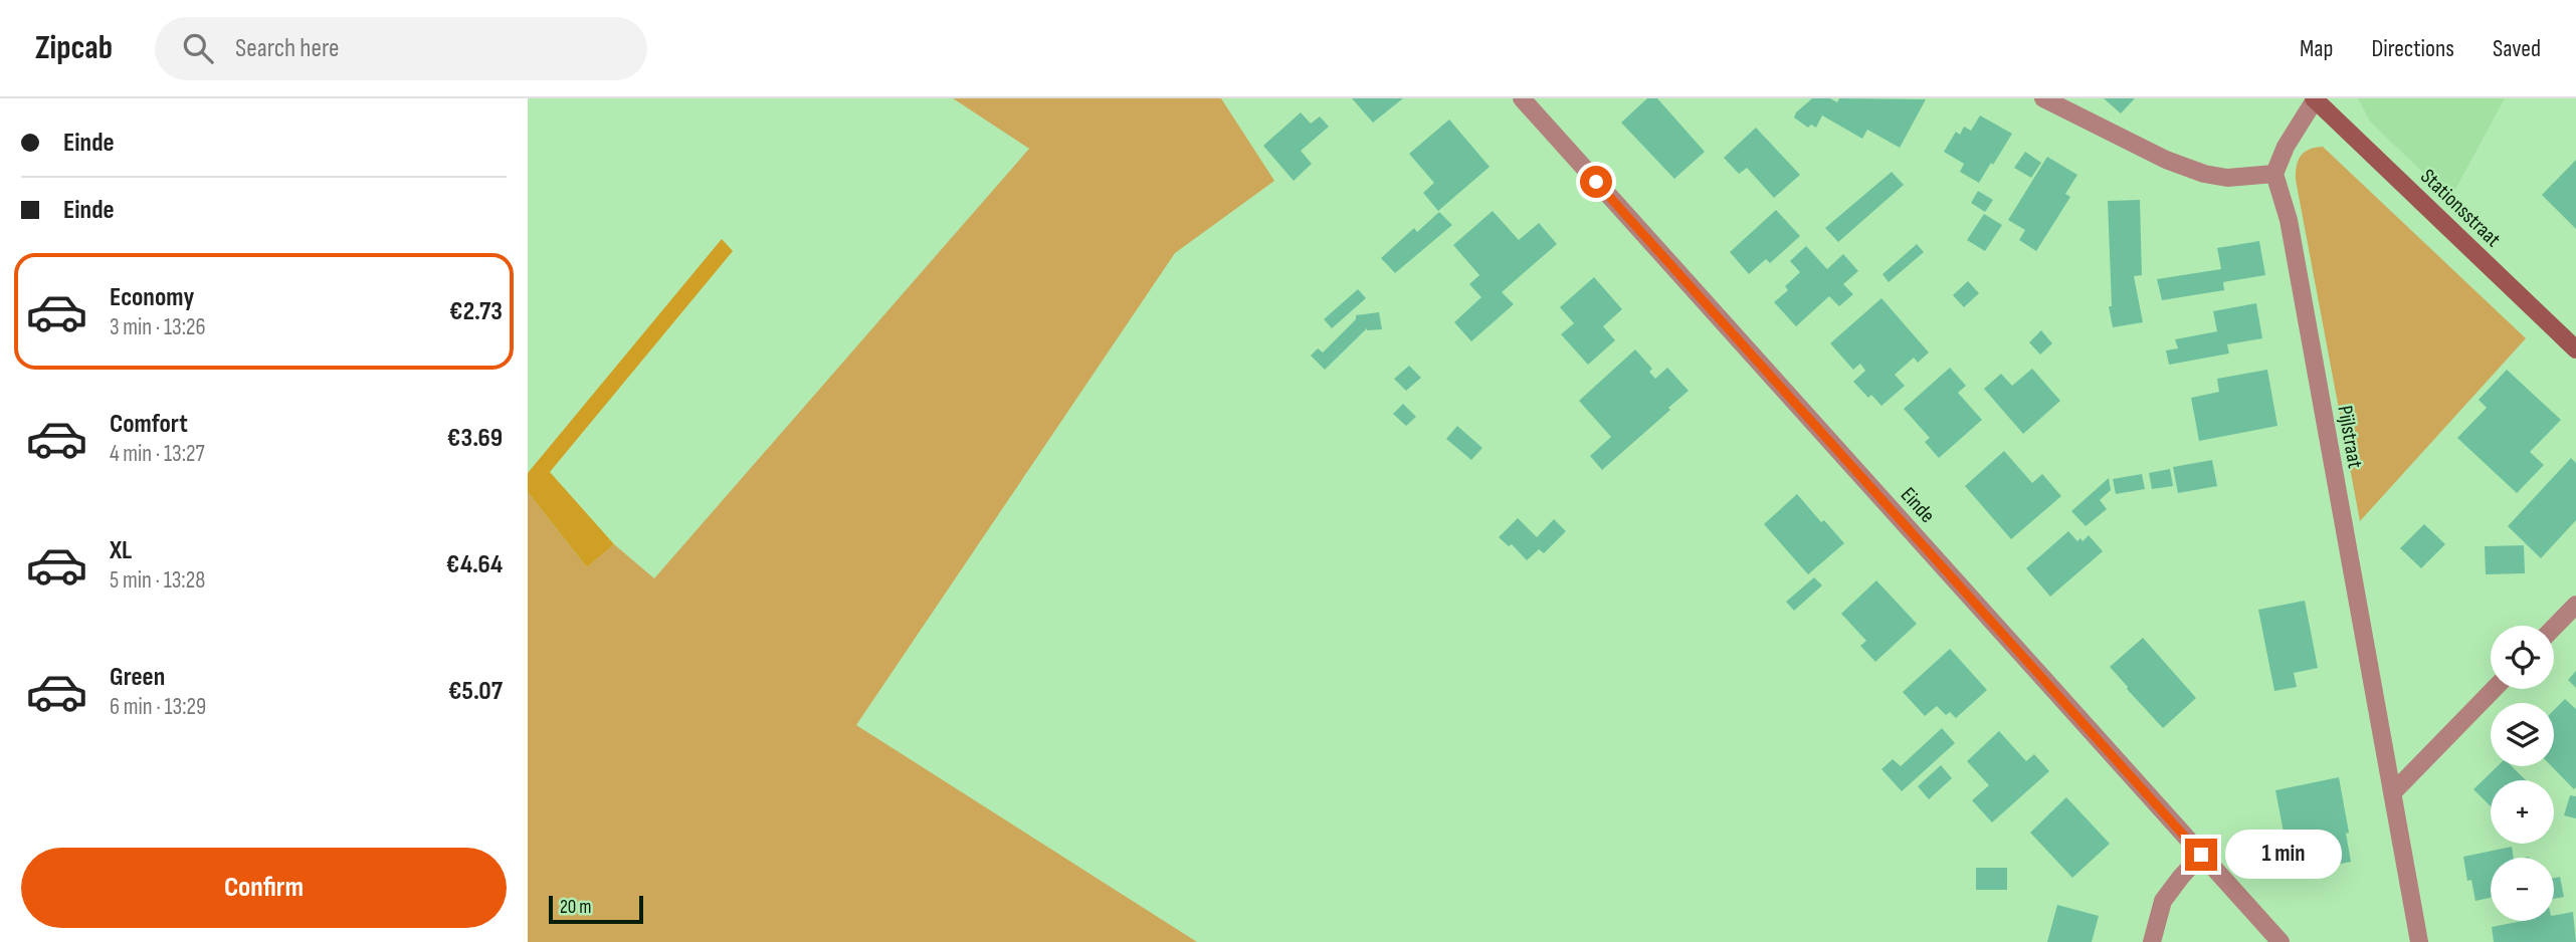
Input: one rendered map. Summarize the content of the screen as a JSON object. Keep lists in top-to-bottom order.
{
  "streets": {
    "main road": ["Stationsstraat"],
    "street": ["Pijlstraat", "Einde"]
  },
  "scale_bar": "20 m",
  "page": {
    "header": "Zipcab",
    "search": "Search here",
    "nav": ["Map", "Directions", "Saved"],
    "banner": ["Einde", "Einde"],
    "list": [
      {
        "name": "Economy",
        "note": "3 min · 13:26",
        "value": "€2.73"
      },
      {
        "name": "Comfort",
        "note": "4 min · 13:27",
        "value": "€3.69"
      },
      {
        "name": "XL",
        "note": "5 min · 13:28",
        "value": "€4.64"
      },
      {
        "name": "Green",
        "note": "6 min · 13:29",
        "value": "€5.07"
      }
    ],
    "map_buttons": ["+", "−"],
    "bubble": "1 min",
    "buttons": "Confirm",
    "scale": "20 m"
  }
}
